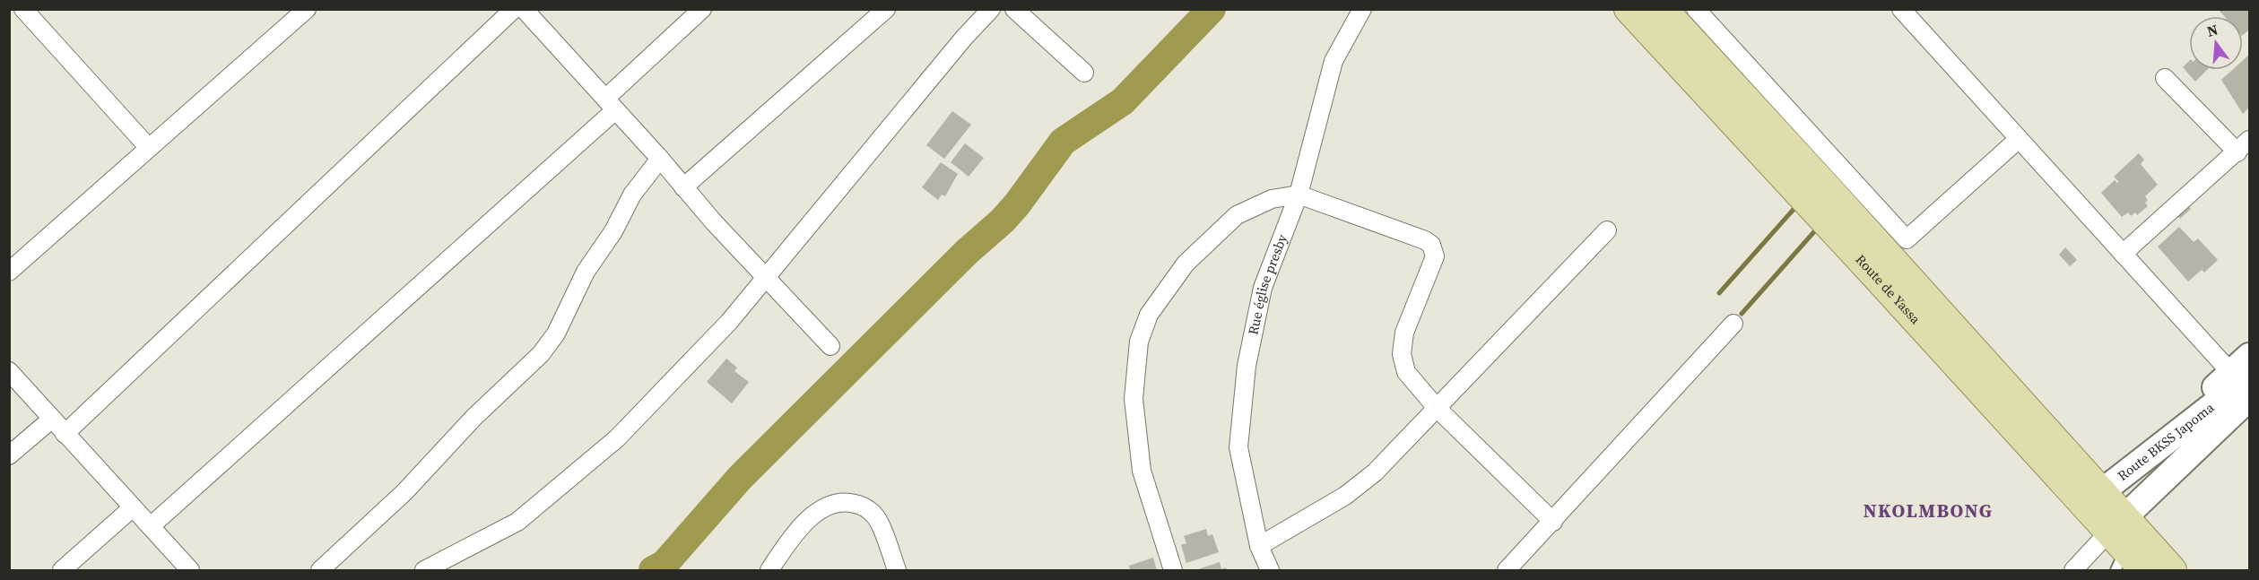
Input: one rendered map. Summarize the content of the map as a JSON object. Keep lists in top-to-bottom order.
{
  "streets": {
    "main road": ["Route de Yassa", "Route BKSS Japoma"],
    "street": ["Rue église presby"]
  },
  "crossings": [
    ["Route de Yassa", "Route BKSS Japoma"]
  ],
  "districts": ["NKOLMBONG"],
  "north": "top"
}
